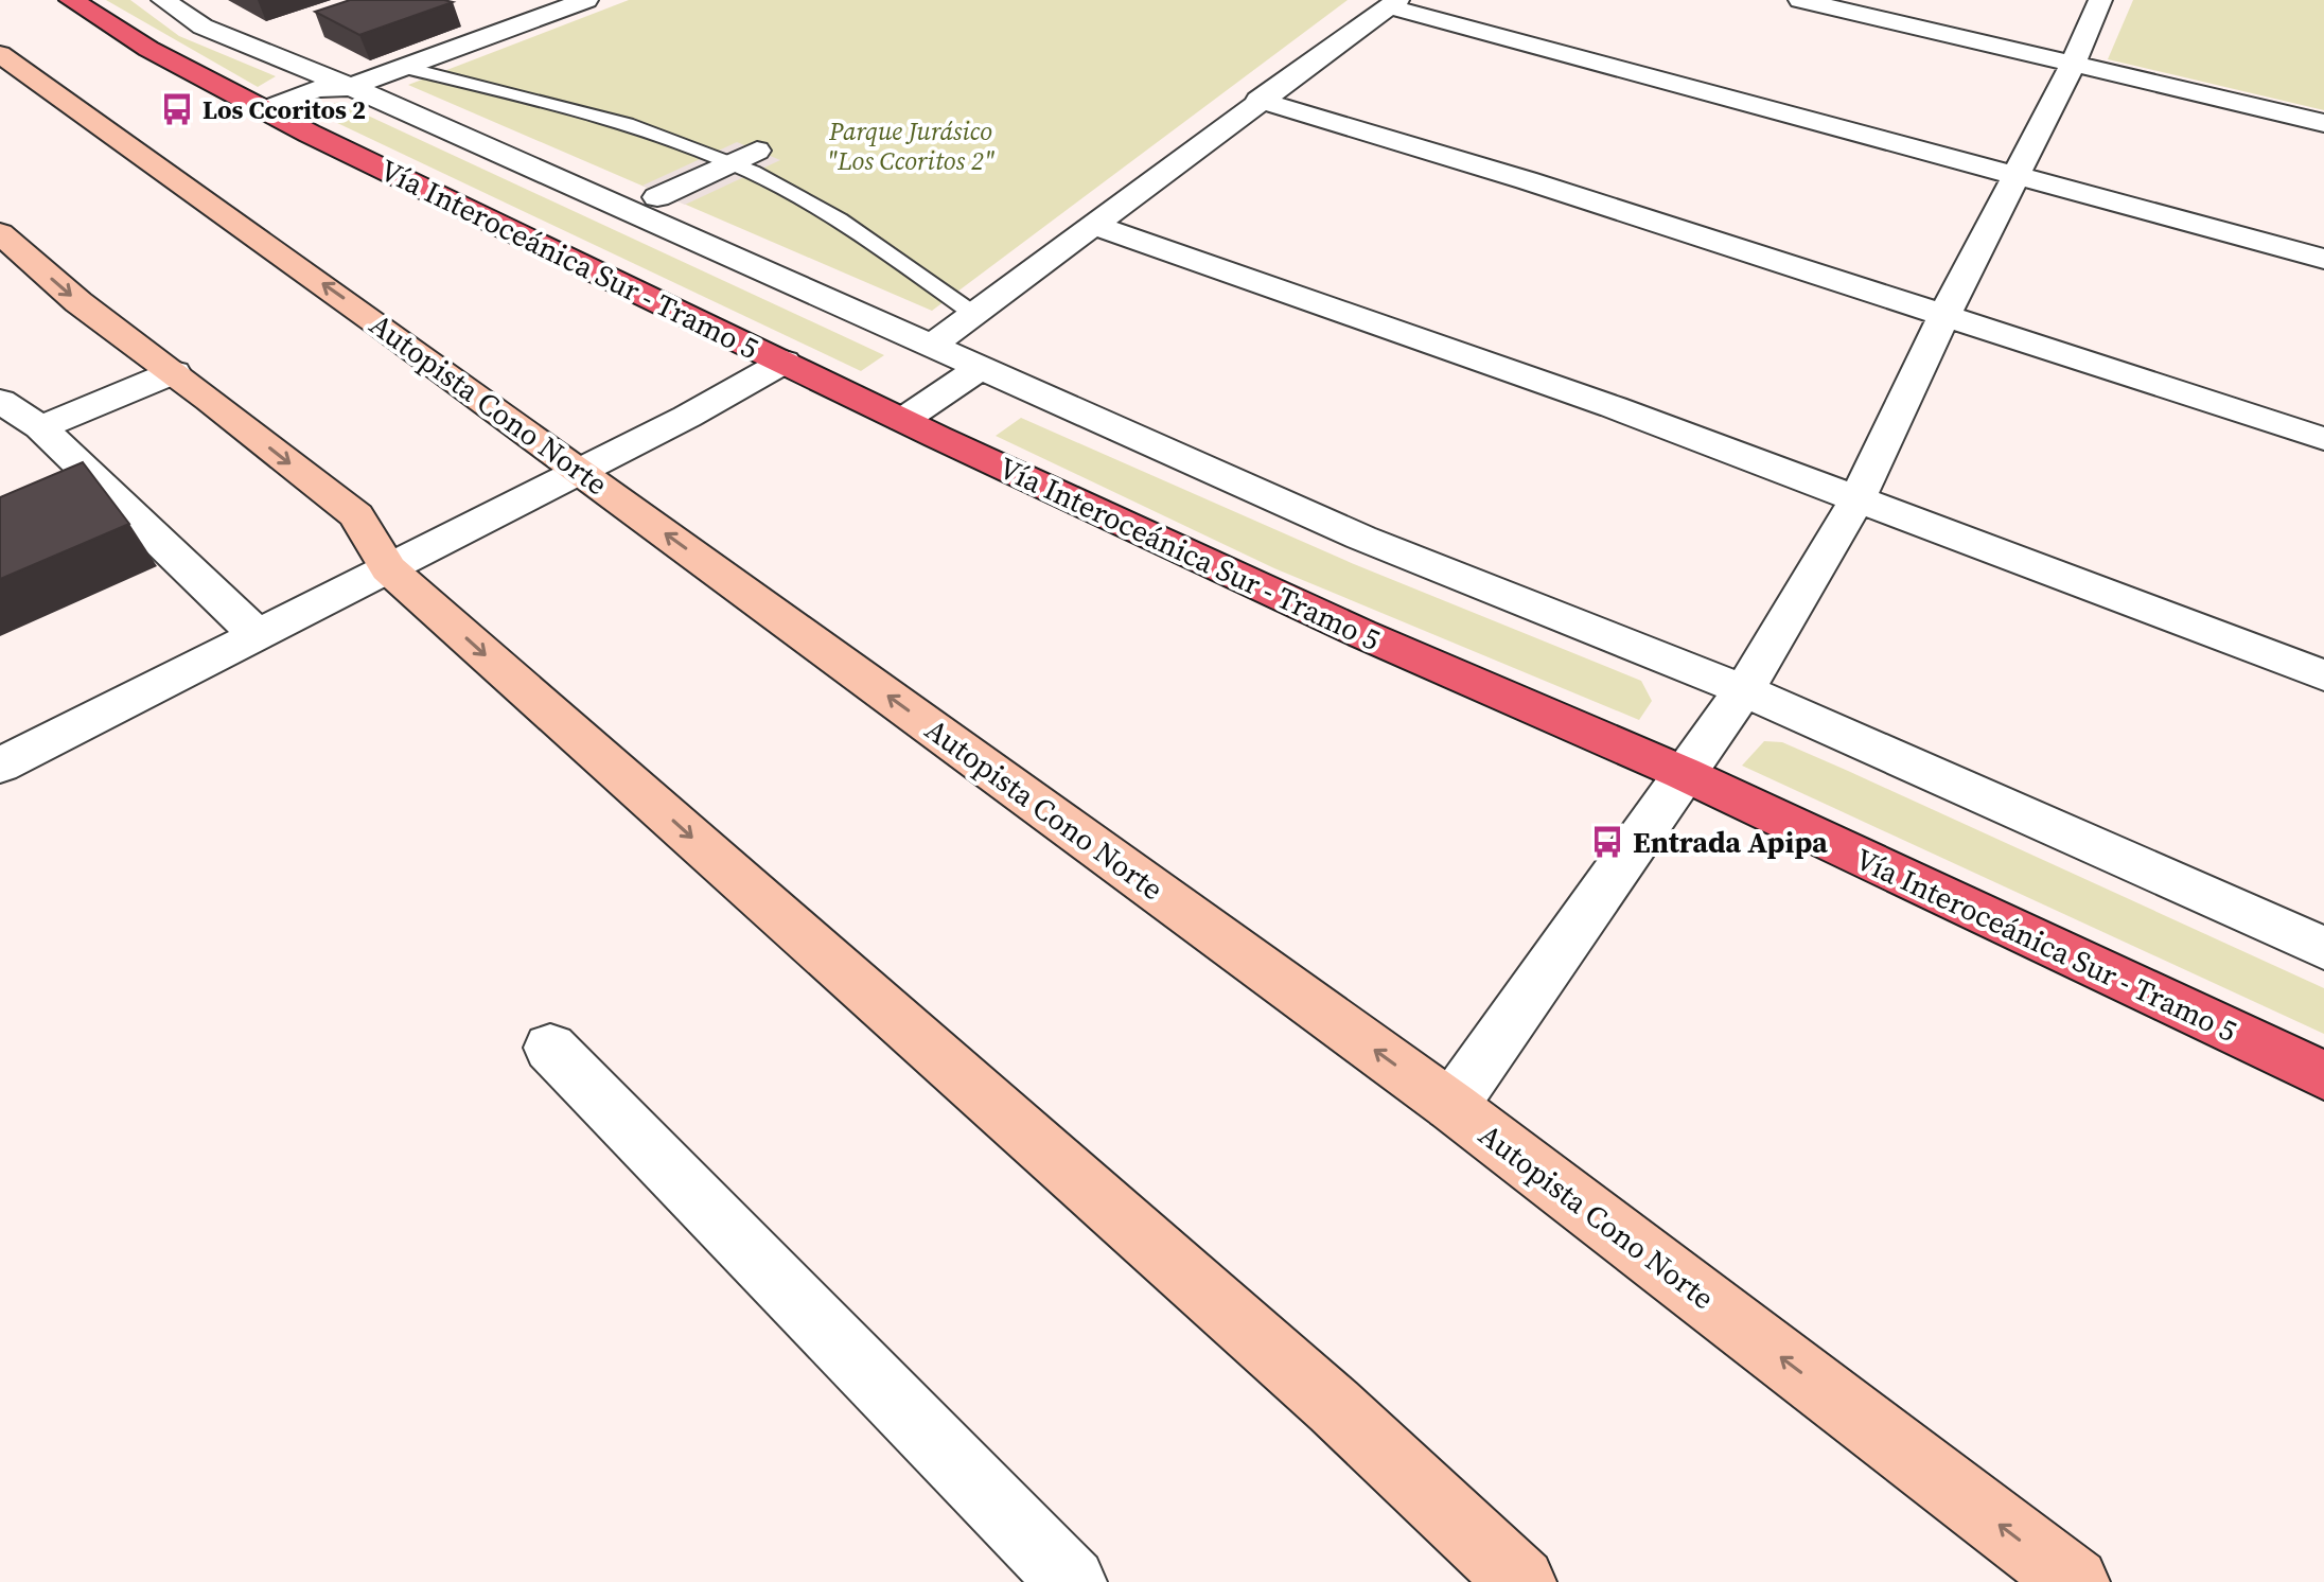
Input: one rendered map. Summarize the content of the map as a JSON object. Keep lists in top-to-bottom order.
{
  "streets": {
    "highway": ["Vía Interoceánica Sur - Tramo 5"],
    "main road": ["Autopista Cono Norte"]
  },
  "parks": ["Parque Jurásico \"Los Ccoritos 2\""],
  "places": {
    "bus stop": ["Los Ccoritos 2", "Entrada Apipa"]
  }
}
